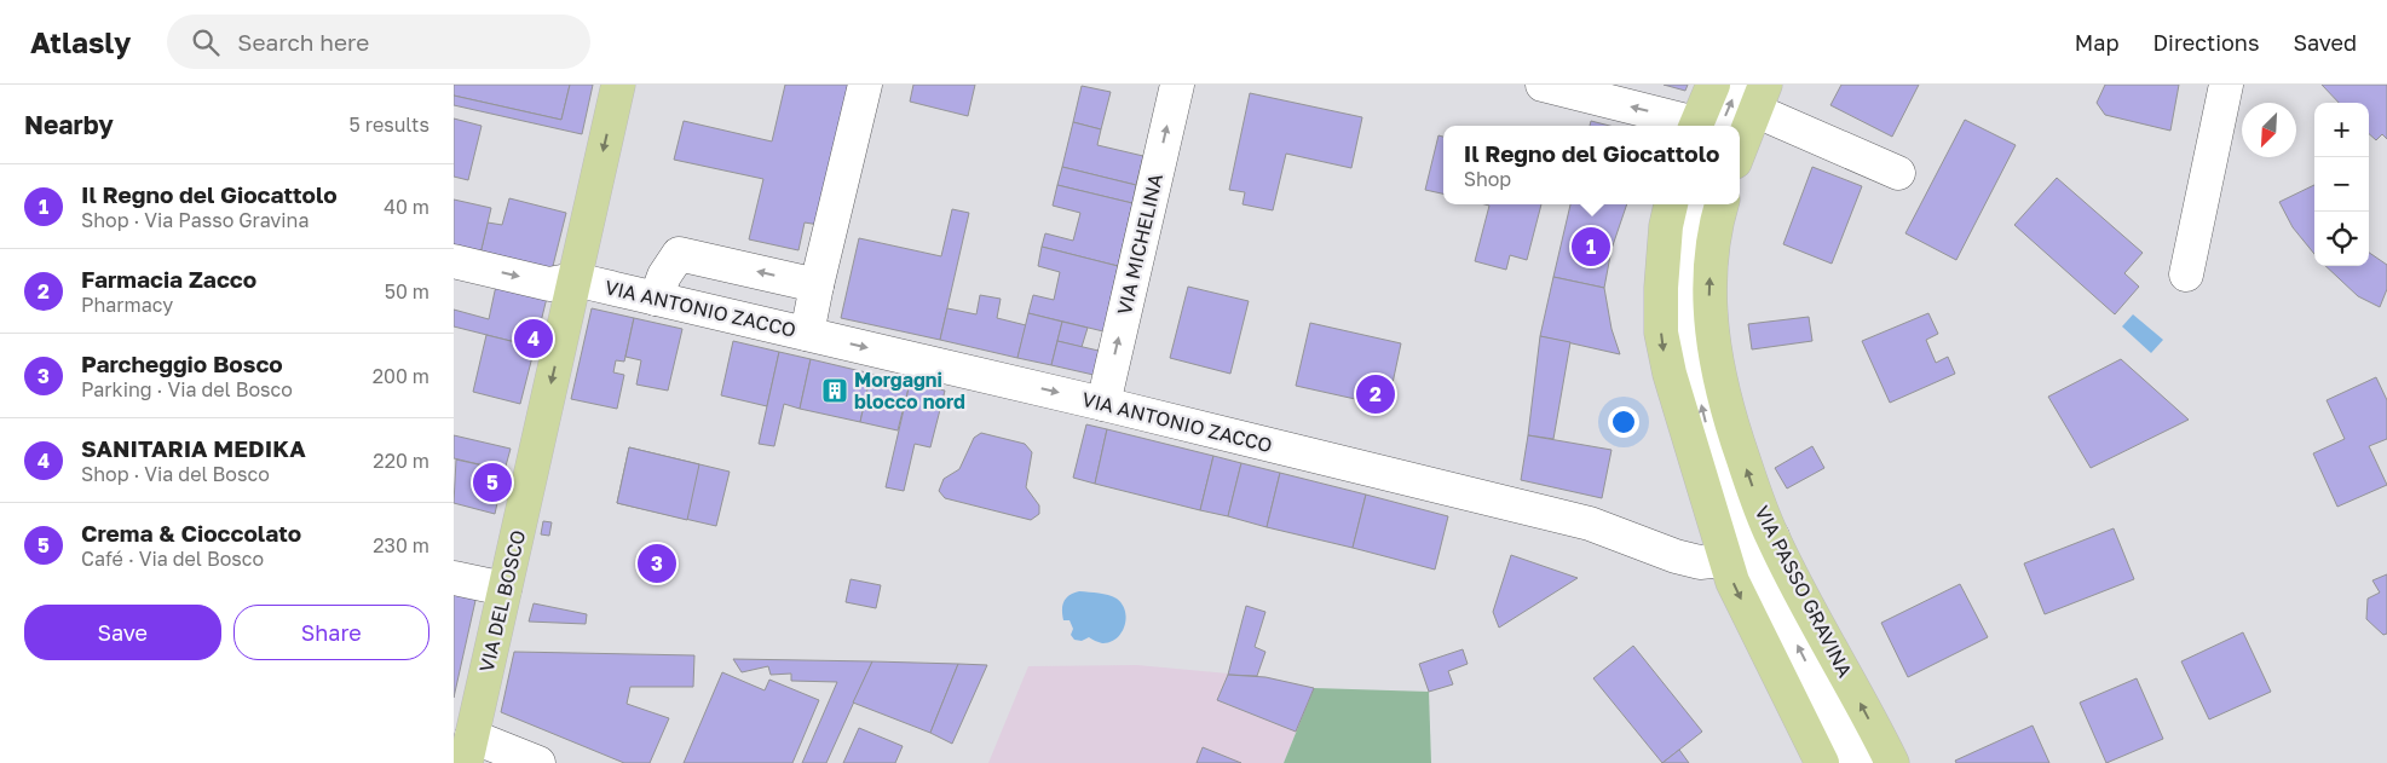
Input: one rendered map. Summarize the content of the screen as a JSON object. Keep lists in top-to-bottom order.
{
  "streets": {
    "main road": ["VIA PASSO GRAVINA", "VIA DEL BOSCO"],
    "street": ["VIA MICHELINA", "VIA ANTONIO ZACCO"]
  },
  "crossings": [
    ["VIA MICHELINA", "VIA ANTONIO ZACCO"],
    ["VIA ANTONIO ZACCO", "VIA PASSO GRAVINA"],
    ["VIA ANTONIO ZACCO", "VIA DEL BOSCO"]
  ],
  "one_way": ["VIA MICHELINA", "VIA DEL BOSCO"],
  "places": {
    "building": ["Morgagni blocco nord"]
  },
  "north": "bottom left",
  "page": {
    "header": "Atlasly",
    "search": "Search here",
    "nav": ["Map", "Directions", "Saved"],
    "heading": ["Nearby", "5 results"],
    "map_buttons": ["+", "−"],
    "popup": ["Il Regno del Giocattolo", "Shop"],
    "list": [
      {
        "mark": "1",
        "name": "Il Regno del Giocattolo",
        "note": "Shop · Via Passo Gravina",
        "value": "40 m"
      },
      {
        "mark": "2",
        "name": "Farmacia Zacco",
        "note": "Pharmacy",
        "value": "50 m"
      },
      {
        "mark": "3",
        "name": "Parcheggio Bosco",
        "note": "Parking · Via del Bosco",
        "value": "200 m"
      },
      {
        "mark": "4",
        "name": "SANITARIA MEDIKA",
        "note": "Shop · Via del Bosco",
        "value": "220 m"
      },
      {
        "mark": "5",
        "name": "Crema & Cioccolato",
        "note": "Café · Via del Bosco",
        "value": "230 m"
      }
    ],
    "pins": [
      "1",
      "4",
      "2",
      "5",
      "3"
    ],
    "buttons": ["Save", "Share"]
  }
}
